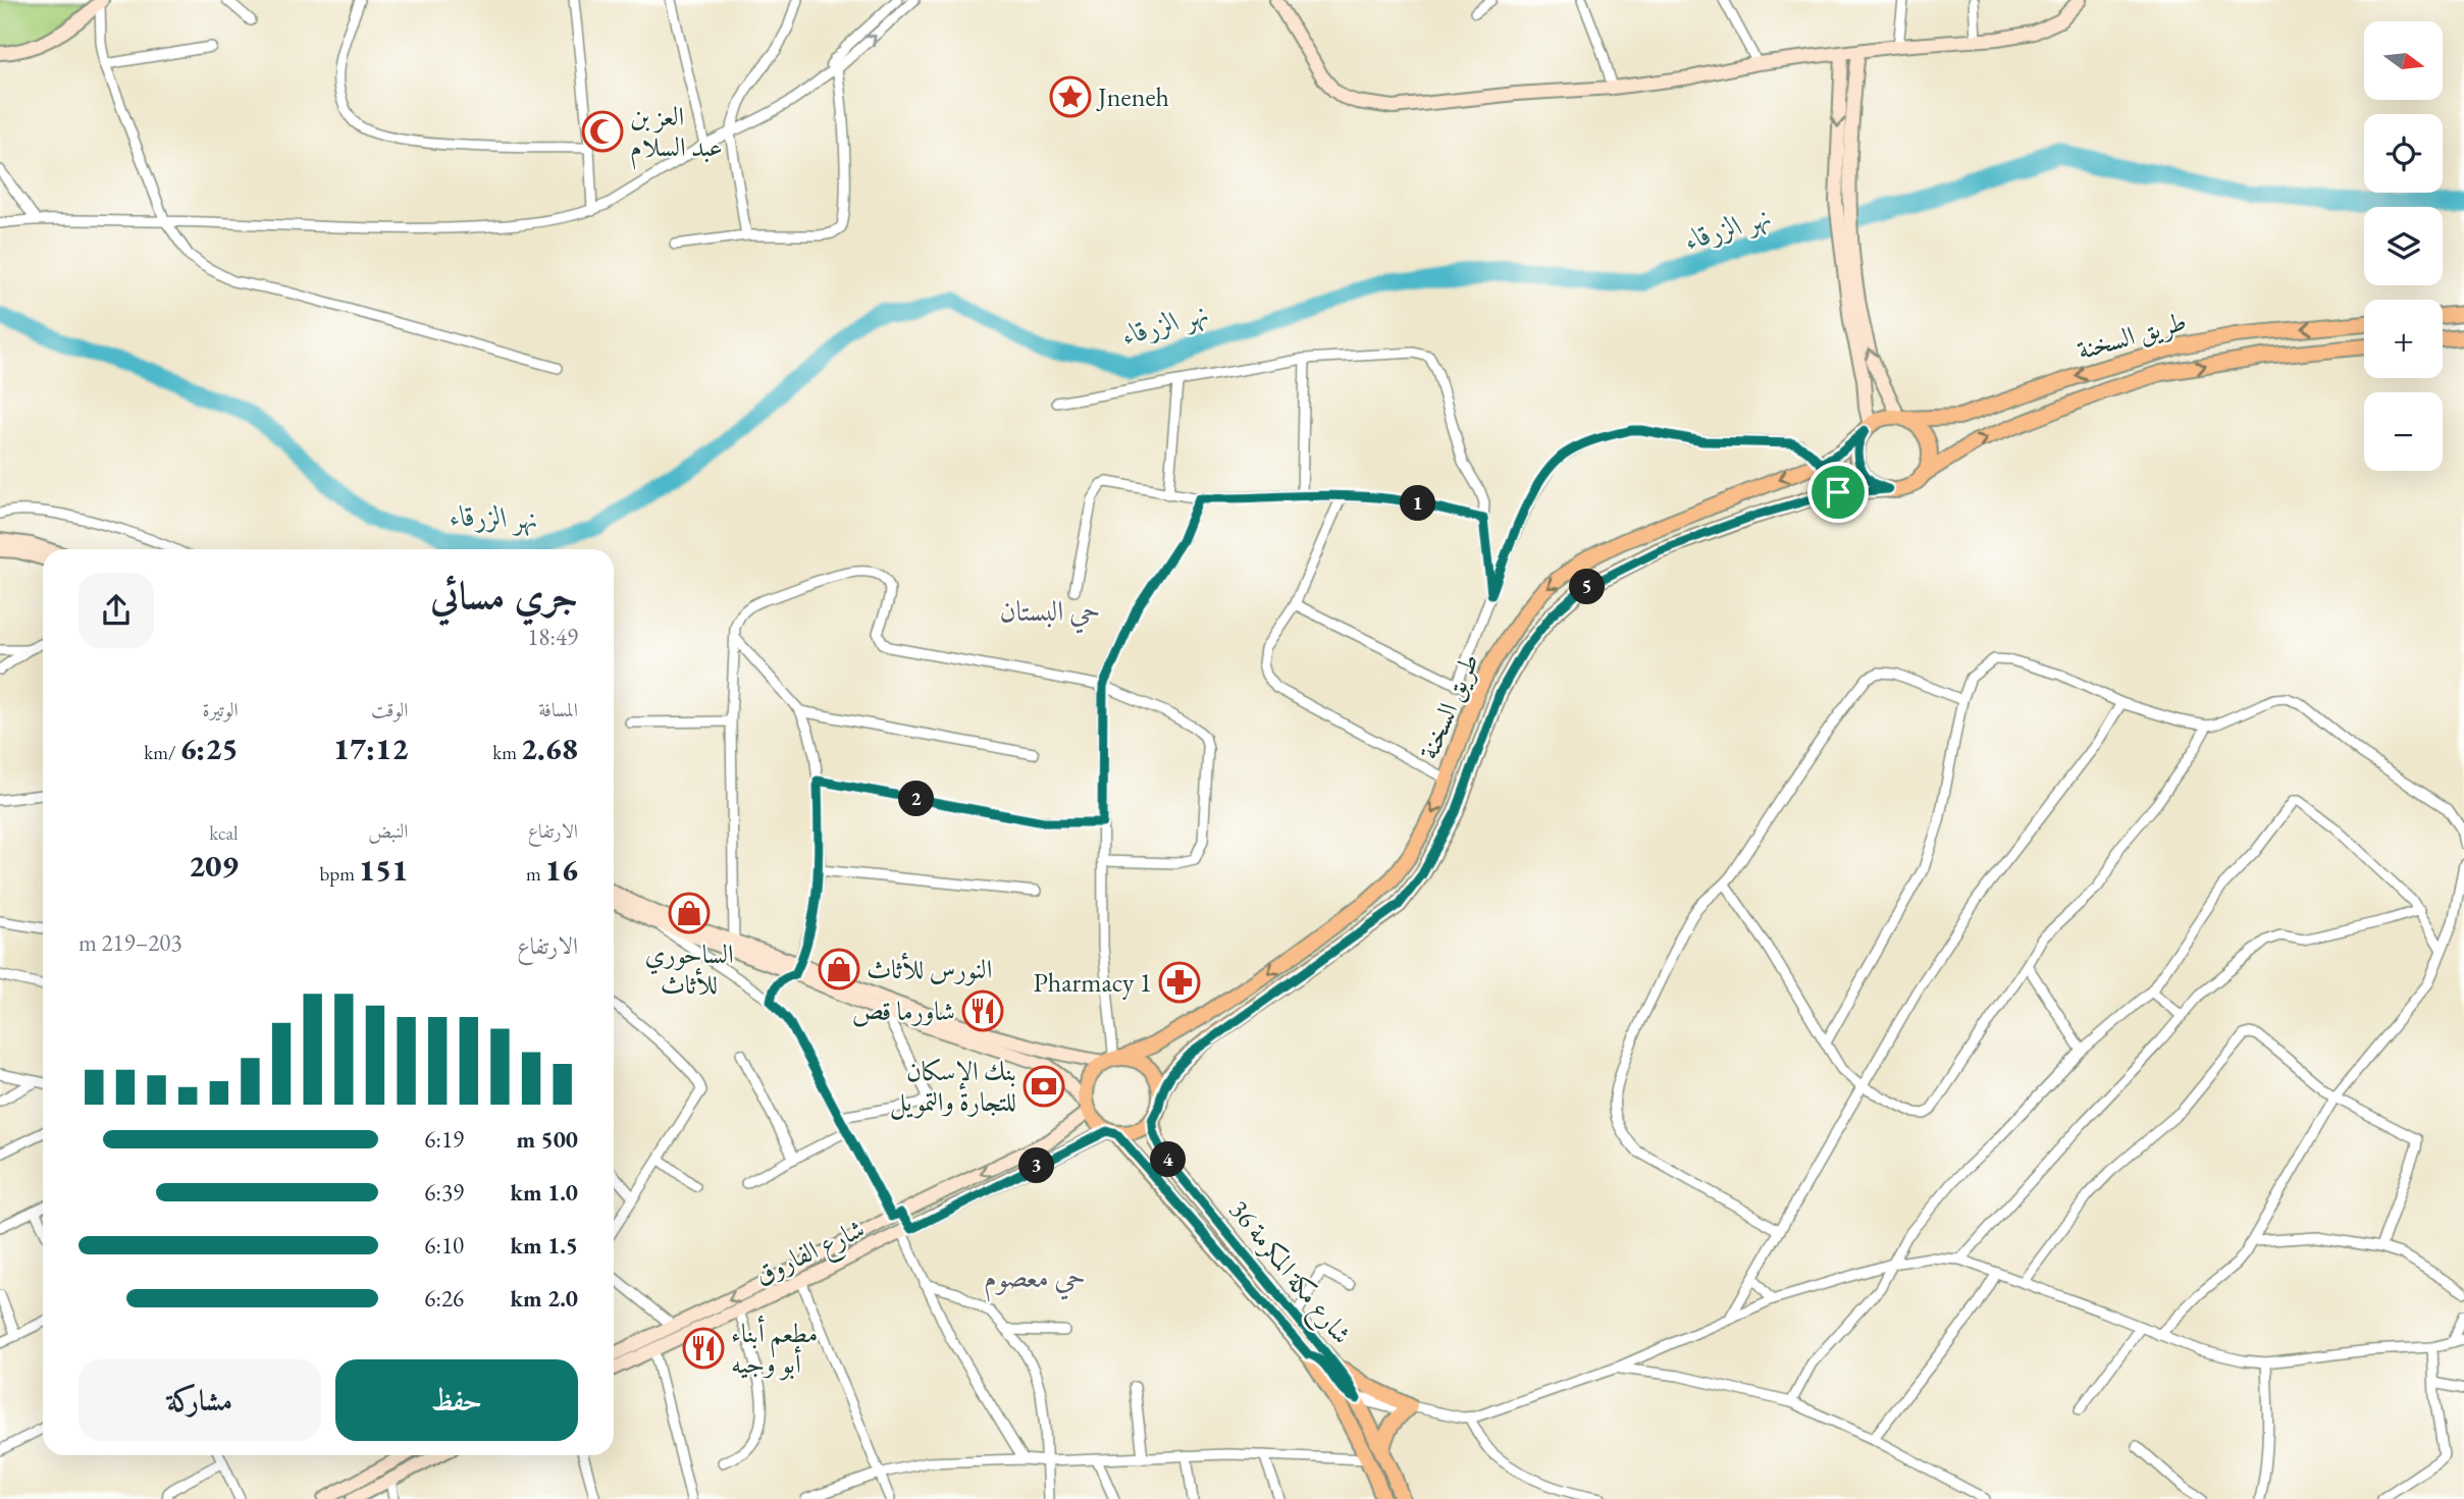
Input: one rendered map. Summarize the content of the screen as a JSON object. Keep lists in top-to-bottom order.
{
  "streets": {
    "main road": ["طريق السخنة", "شارع مكة المكرمة 36"],
    "street": ["شارع الفاروق"]
  },
  "crossings": [
    ["طريق السخنة", "شارع الفاروق"],
    ["طريق السخنة", "شارع مكة المكرمة 36"],
    ["شارع الفاروق", "شارع مكة المكرمة 36"]
  ],
  "districts": ["حي البستان", "حي معصوم"],
  "water": ["نهر الزرقاء"],
  "places": {
    "place": ["Jneneh"],
    "mosque": ["العز بن عبد السلام"],
    "shop": ["الساحوري للأثاث", "النورس للأثاث"],
    "pharmacy": ["Pharmacy 1"],
    "restaurant": ["شاورما قص", "مطعم أبناء أبو وجيه"],
    "bank": ["بنك الإسكان للتجارة والتمويل"]
  },
  "north": "right",
  "page": {
    "map_buttons": ["+", "−"],
    "pins": [
      "1",
      "5",
      "2",
      "4",
      "3"
    ],
    "heading": ["جري مسائي", "18:49"],
    "stats": [
      ["المسافة", "2.68 km"],
      ["الوقت", "17:12"],
      ["الوتيرة", "6:25 /km"],
      ["الارتفاع", "16 m"],
      ["النبض", "151 bpm"],
      ["kcal", "209"]
    ],
    "chart": ["الارتفاع", "203–219 m"],
    "list": [
      {
        "name": "500 m",
        "note": "6:19"
      },
      {
        "name": "1.0 km",
        "note": "6:39"
      },
      {
        "name": "1.5 km",
        "note": "6:10"
      },
      {
        "name": "2.0 km",
        "note": "6:26"
      }
    ],
    "buttons": ["حفظ", "مشاركة"]
  }
}
